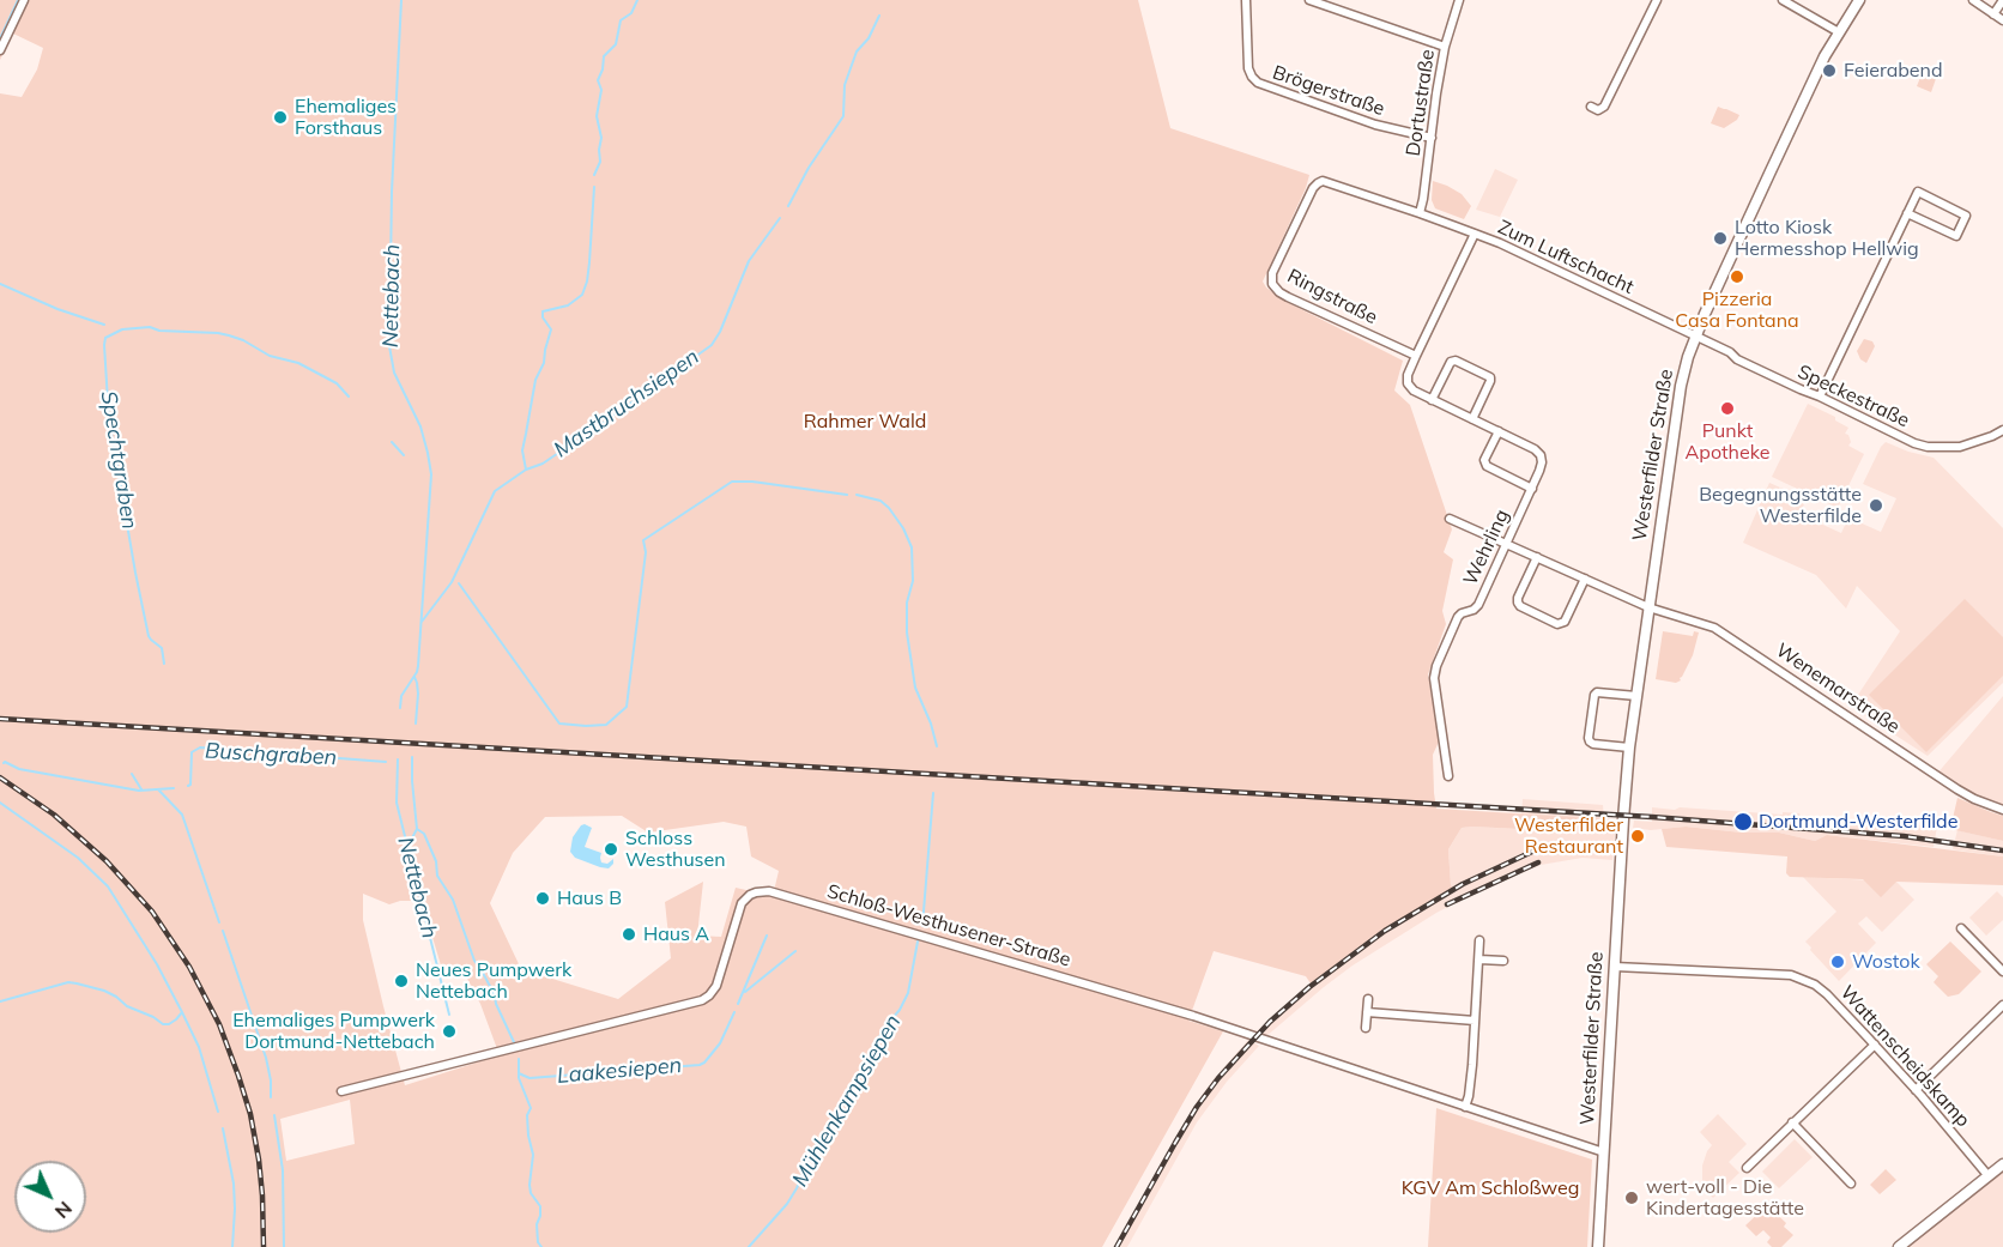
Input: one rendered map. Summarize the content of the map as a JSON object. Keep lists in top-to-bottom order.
{
  "streets": {
    "street": [
      "Brögerstraße",
      "Dortustraße",
      "Zum Luftschacht",
      "Ringstraße",
      "Speckestraße",
      "Westerfilder Straße",
      "Wehrling",
      "Wenemarstraße",
      "Schloß-Westhusener-Straße",
      "Wattenscheidskamp"
    ]
  },
  "crossings": [
    ["Brögerstraße", "Dortustraße"],
    ["Dortustraße", "Zum Luftschacht"],
    ["Dortustraße", "Ringstraße"],
    ["Zum Luftschacht", "Ringstraße"],
    ["Zum Luftschacht", "Speckestraße"],
    ["Zum Luftschacht", "Westerfilder Straße"],
    ["Ringstraße", "Wehrling"],
    ["Speckestraße", "Westerfilder Straße"],
    ["Westerfilder Straße", "Wenemarstraße"],
    ["Westerfilder Straße", "Schloß-Westhusener-Straße"],
    ["Westerfilder Straße", "Wattenscheidskamp"],
    ["Wehrling", "Wenemarstraße"]
  ],
  "water": [
    "Nettebach",
    "Mastbruchsiepen",
    "Spechtgraben",
    "Buschgraben",
    "Laakesiepen",
    "Mühlenkampsiepen"
  ],
  "parks": ["Rahmer Wald", "KGV Am Schloßweg"],
  "places": [
    "Feierabend",
    "Ehemaliges Forsthaus",
    "Lotto Kiosk Hermesshop Hellwig",
    "Pizzeria Casa Fontana",
    "Punkt Apotheke",
    "Begegnungsstätte Westerfilde",
    "Dortmund-Westerfilde",
    "Westerfilder Restaurant",
    "Schloss Westhusen",
    "Haus B",
    "Haus A",
    "Wostok",
    "Neues Pumpwerk Nettebach",
    "Ehemaliges Pumpwerk Dortmund-Nettebach",
    "wert-voll - Die Kindertagesstätte"
  ],
  "north": "bottom right"
}
